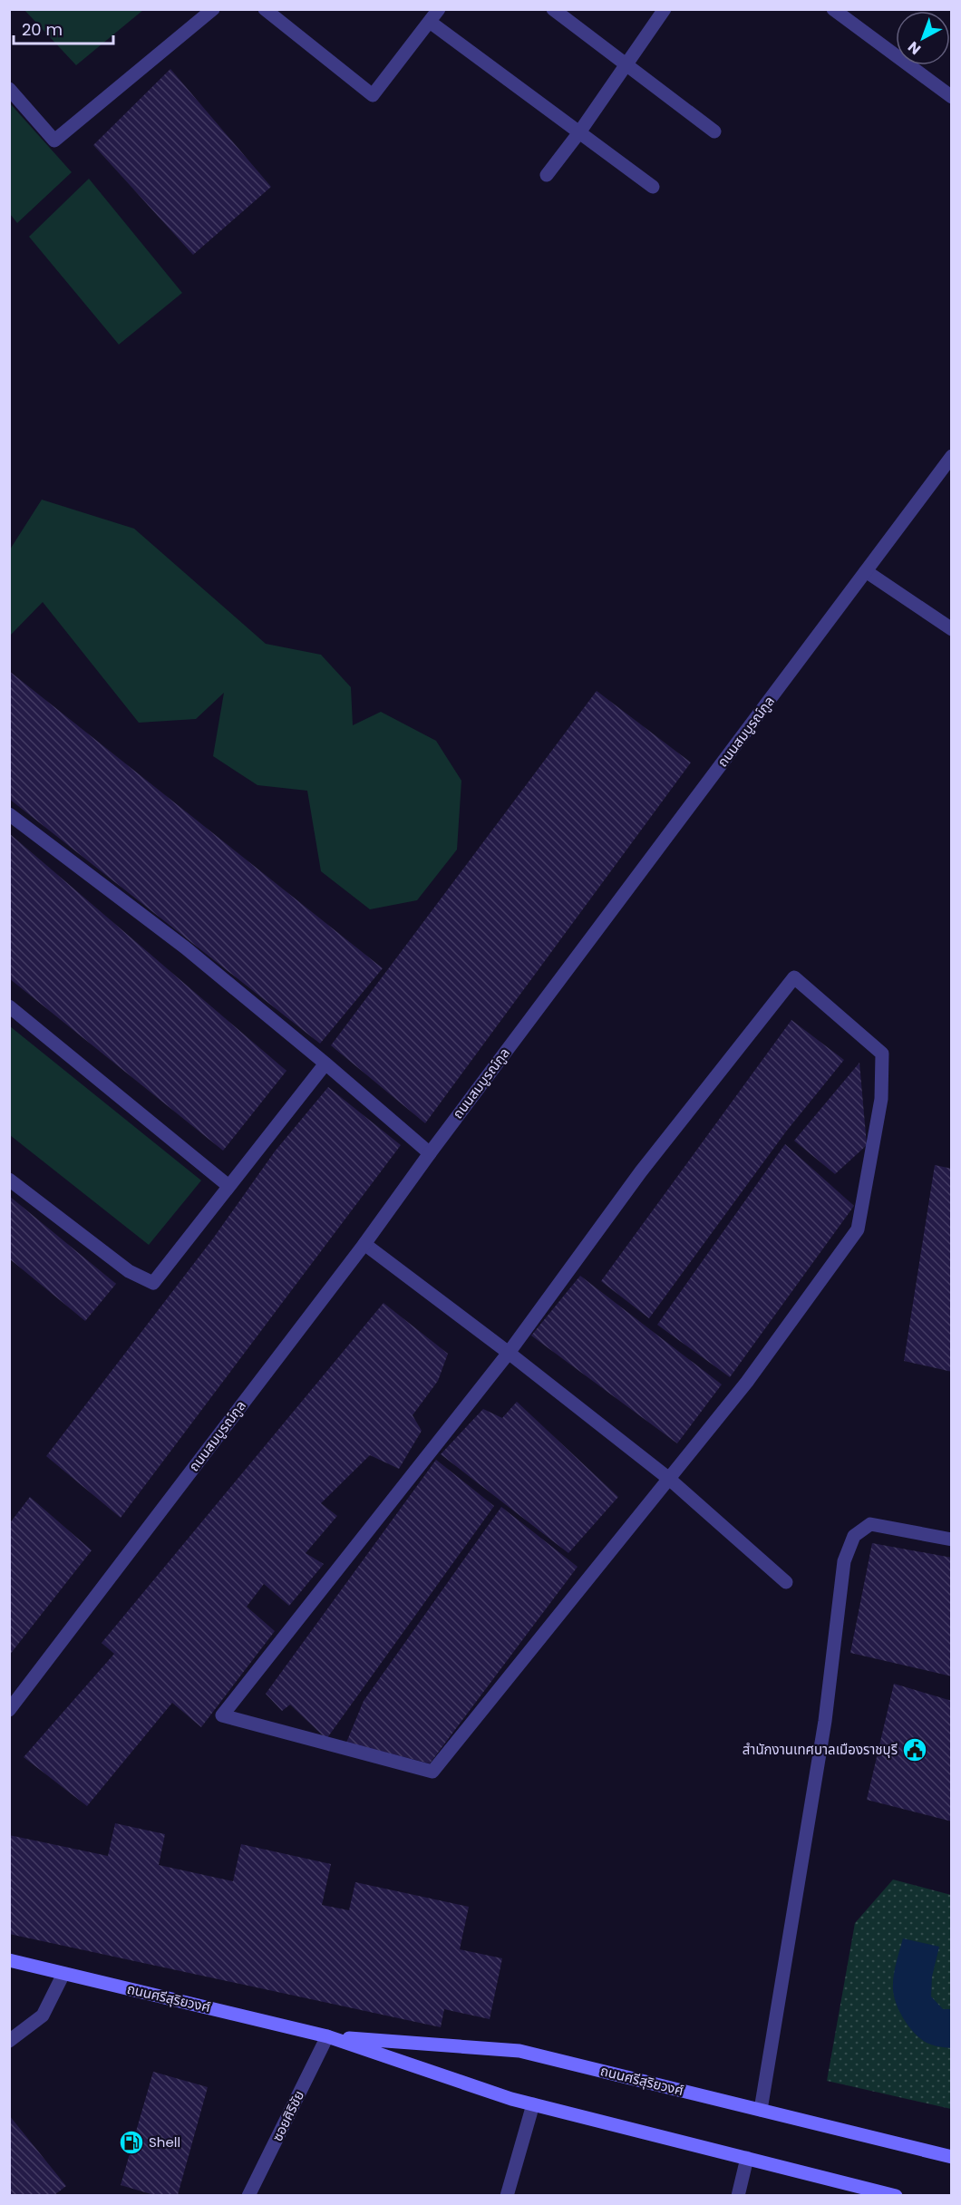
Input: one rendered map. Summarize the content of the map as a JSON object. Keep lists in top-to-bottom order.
{
  "streets": {
    "main road": ["ถนนศรีสุริยวงศ์"],
    "street": ["ถนนสมบูรณ์กูล", "ซอยศิริชัย"]
  },
  "crossings": [
    ["ถนนศรีสุริยวงศ์", "ซอยศิริชัย"]
  ],
  "places": {
    "public building": ["สำนักงานเทศบาลเมืองราชบุรี"],
    "fuel station": ["Shell"]
  },
  "scale_bar": "20 m",
  "north": "bottom left"
}
